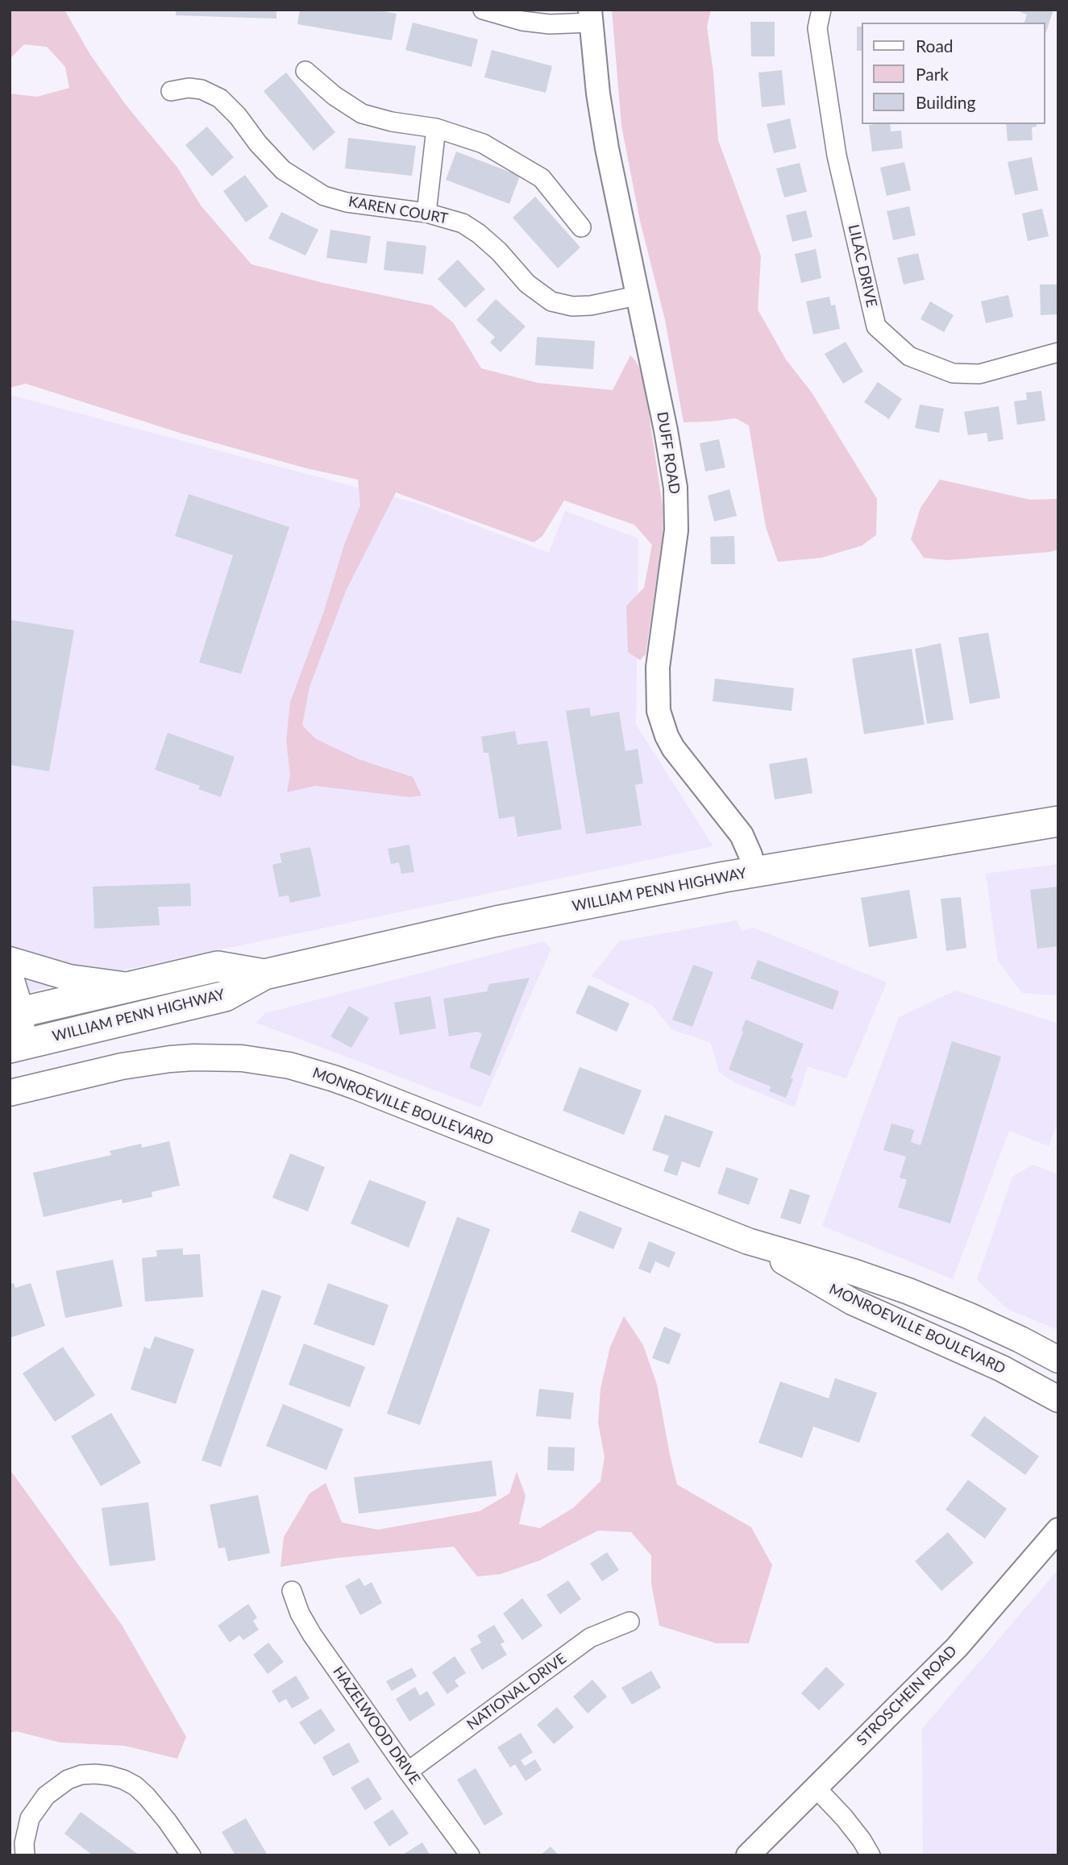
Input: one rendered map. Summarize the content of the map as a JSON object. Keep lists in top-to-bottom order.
{
  "streets": {
    "highway": ["WILLIAM PENN HIGHWAY"],
    "main road": ["MONROEVILLE BOULEVARD"],
    "street": [
      "KAREN COURT",
      "LILAC DRIVE",
      "DUFF ROAD",
      "NATIONAL DRIVE",
      "STROSCHEIN ROAD",
      "HAZELWOOD DRIVE"
    ]
  },
  "crossings": [
    ["KAREN COURT", "DUFF ROAD"],
    ["DUFF ROAD", "WILLIAM PENN HIGHWAY"],
    ["NATIONAL DRIVE", "HAZELWOOD DRIVE"]
  ],
  "legend": ["Road", "Park", "Building"]
}
